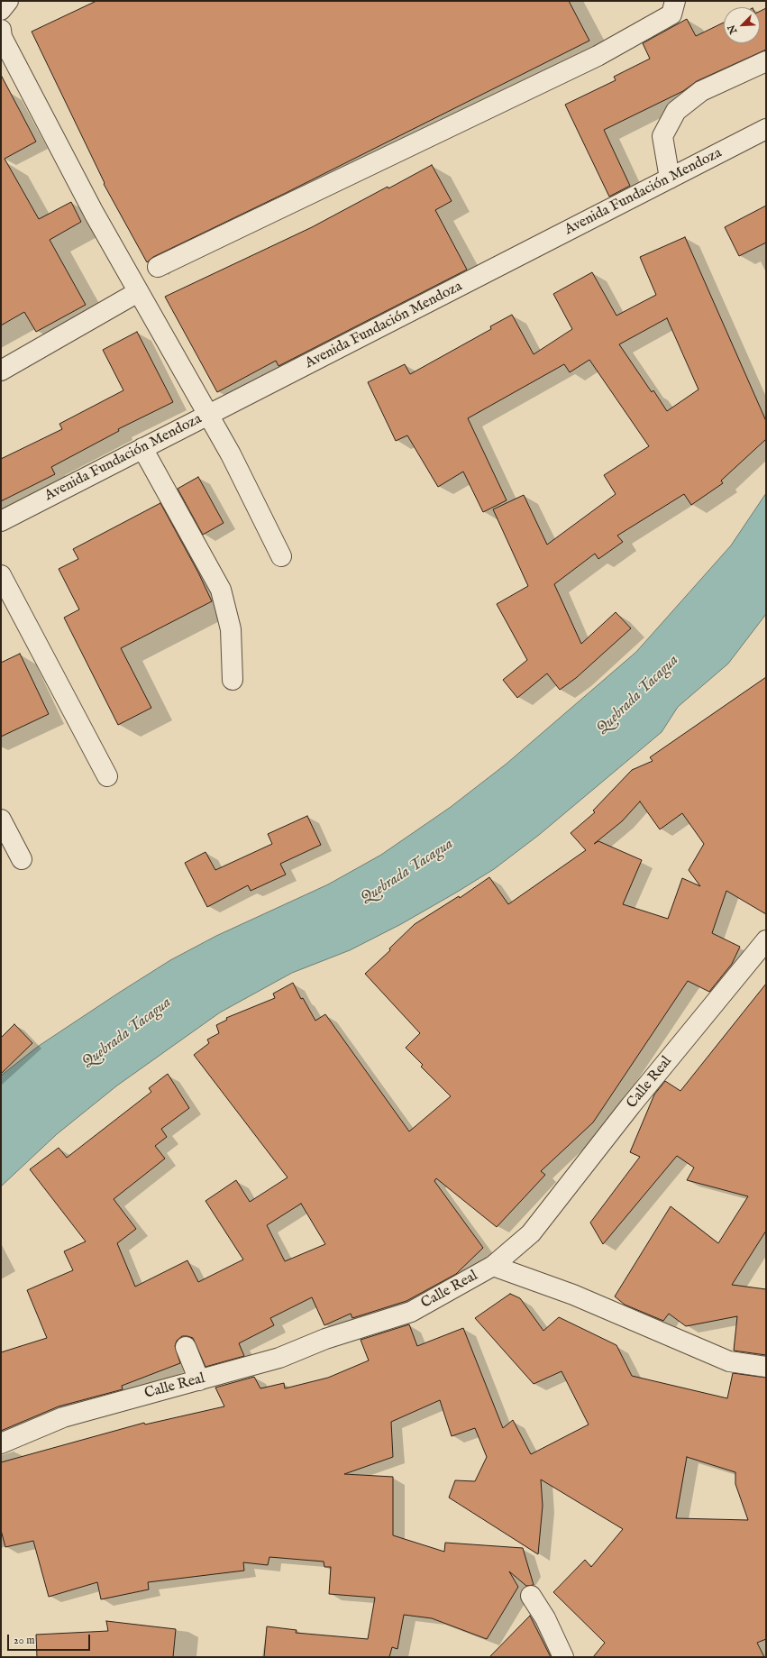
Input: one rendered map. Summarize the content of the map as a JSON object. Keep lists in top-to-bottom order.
{
  "streets": {
    "street": ["Avenida Fundación Mendoza", "Calle Real"]
  },
  "water": ["Quebrada Tacagua"],
  "scale_bar": "20 m",
  "north": "bottom left"
}
